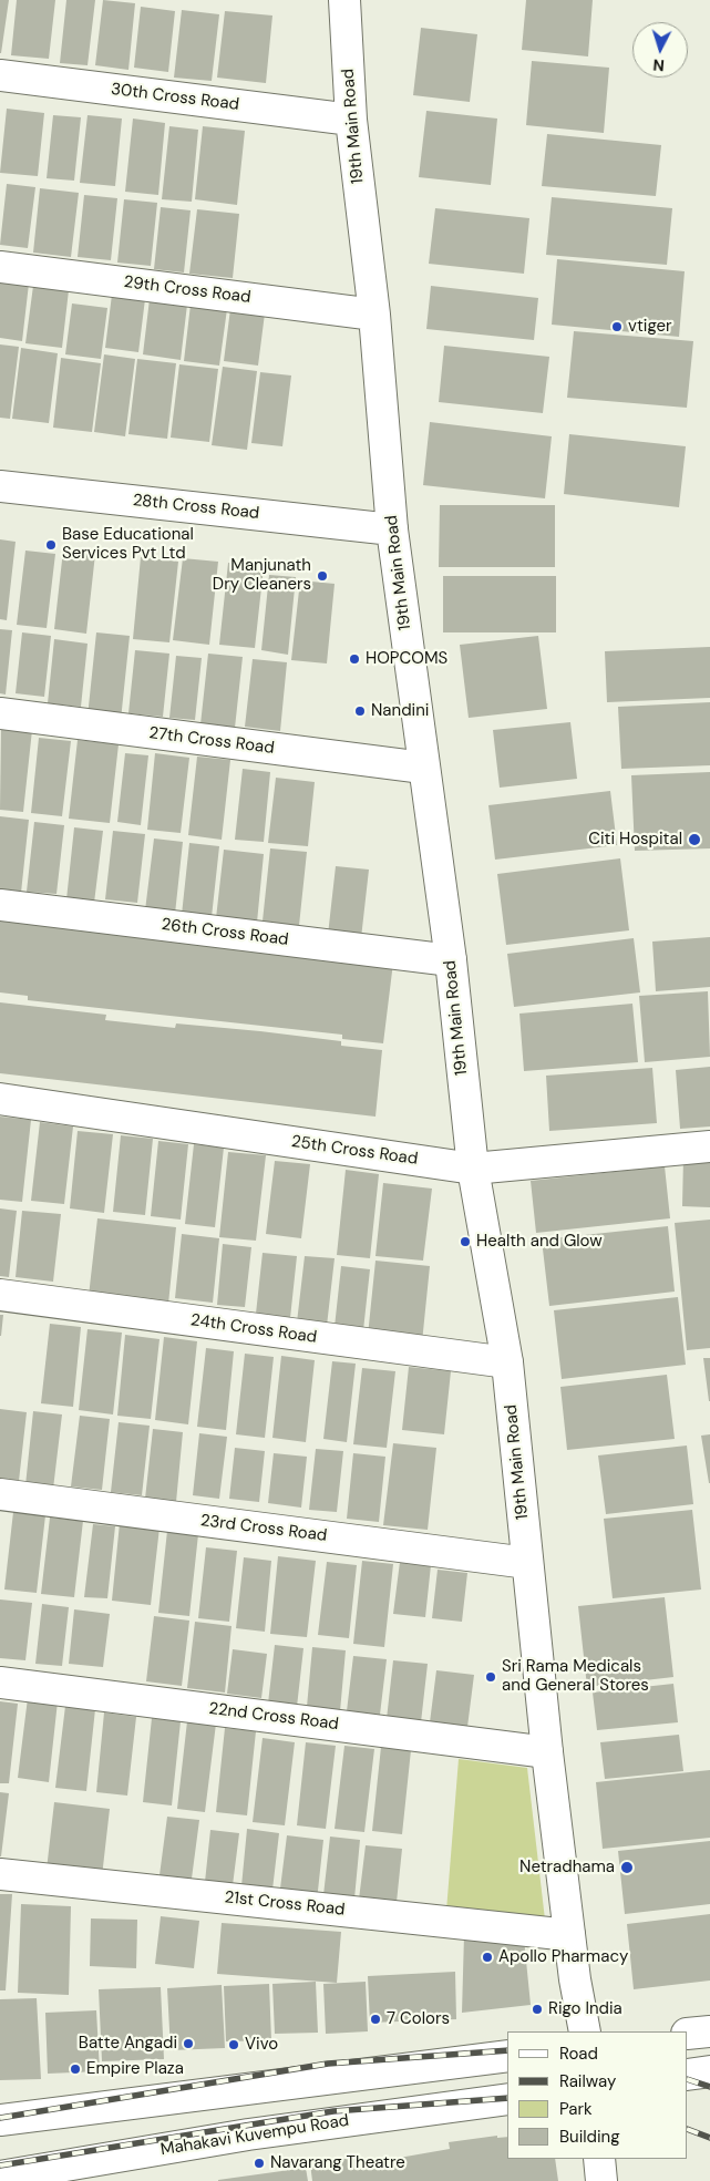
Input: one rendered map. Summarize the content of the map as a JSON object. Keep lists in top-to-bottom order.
{
  "streets": {
    "street": [
      "30th Cross Road",
      "19th Main Road",
      "29th Cross Road",
      "28th Cross Road",
      "27th Cross Road",
      "26th Cross Road",
      "25th Cross Road",
      "24th Cross Road",
      "23rd Cross Road",
      "22nd Cross Road",
      "21st Cross Road",
      "Mahakavi Kuvempu Road"
    ]
  },
  "crossings": [
    ["30th Cross Road", "19th Main Road"],
    ["19th Main Road", "29th Cross Road"],
    ["19th Main Road", "28th Cross Road"],
    ["19th Main Road", "27th Cross Road"],
    ["19th Main Road", "26th Cross Road"],
    ["19th Main Road", "25th Cross Road"],
    ["19th Main Road", "24th Cross Road"],
    ["19th Main Road", "23rd Cross Road"],
    ["19th Main Road", "22nd Cross Road"],
    ["19th Main Road", "21st Cross Road"]
  ],
  "places": [
    "vtiger",
    "Base Educational Services Pvt Ltd",
    "Manjunath Dry Cleaners",
    "HOPCOMS",
    "Nandini",
    "Citi Hospital",
    "Health and Glow",
    "Sri Rama Medicals and General Stores",
    "Netradhama",
    "Apollo Pharmacy",
    "Rigo India",
    "7 Colors",
    "Batte Angadi",
    "Vivo",
    "Empire Plaza",
    "Navarang Theatre"
  ],
  "legend": [
    "Road",
    "Railway",
    "Park",
    "Building"
  ],
  "north": "bottom"
}
